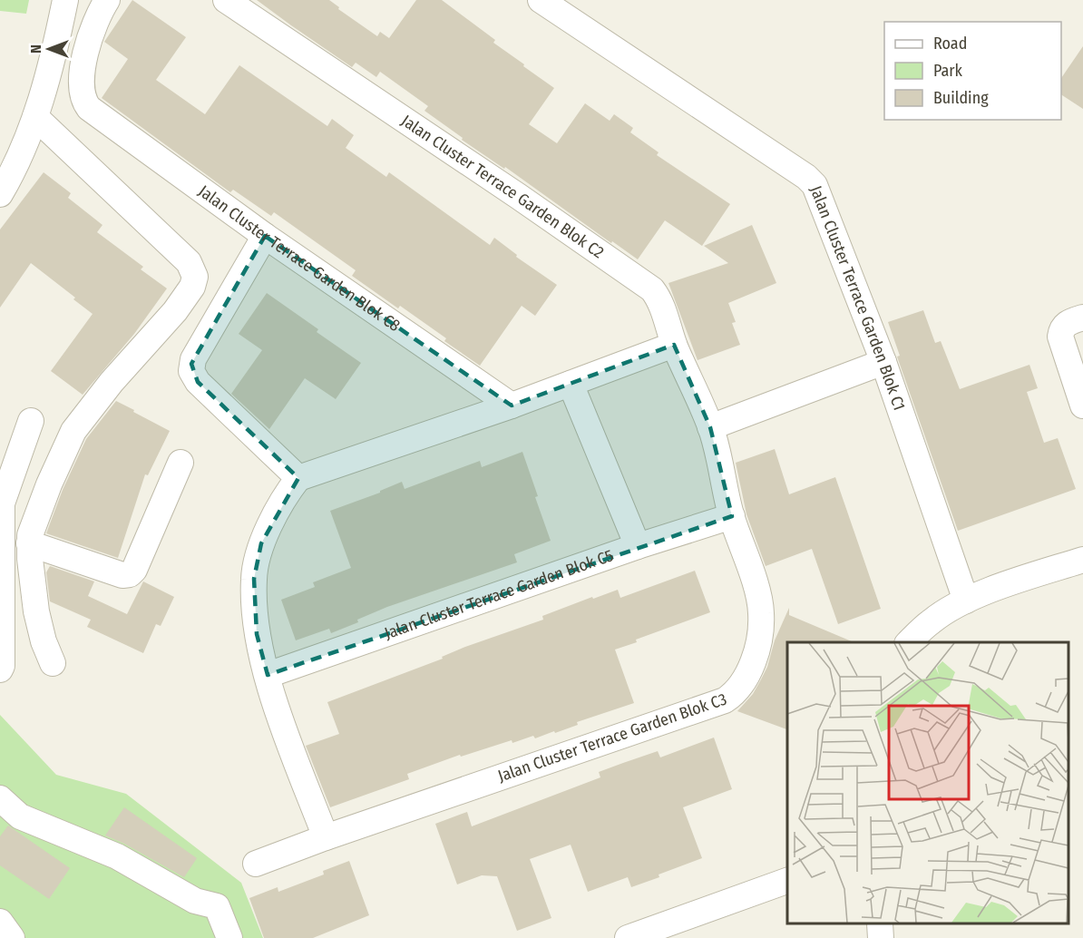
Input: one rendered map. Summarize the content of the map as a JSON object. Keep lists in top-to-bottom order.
{
  "streets": {
    "street": [
      "Jalan Cluster Terrace Garden Blok C2",
      "Jalan Cluster Terrace Garden Blok C8",
      "Jalan Cluster Terrace Garden Blok C1",
      "Jalan Cluster Terrace Garden Blok C5",
      "Jalan Cluster Terrace Garden Blok C3"
    ]
  },
  "crossings": [
    ["Jalan Cluster Terrace Garden Blok C2", "Jalan Cluster Terrace Garden Blok C3"],
    ["Jalan Cluster Terrace Garden Blok C5", "Jalan Cluster Terrace Garden Blok C3"]
  ],
  "legend": ["Road", "Park", "Building"],
  "north": "left"
}
